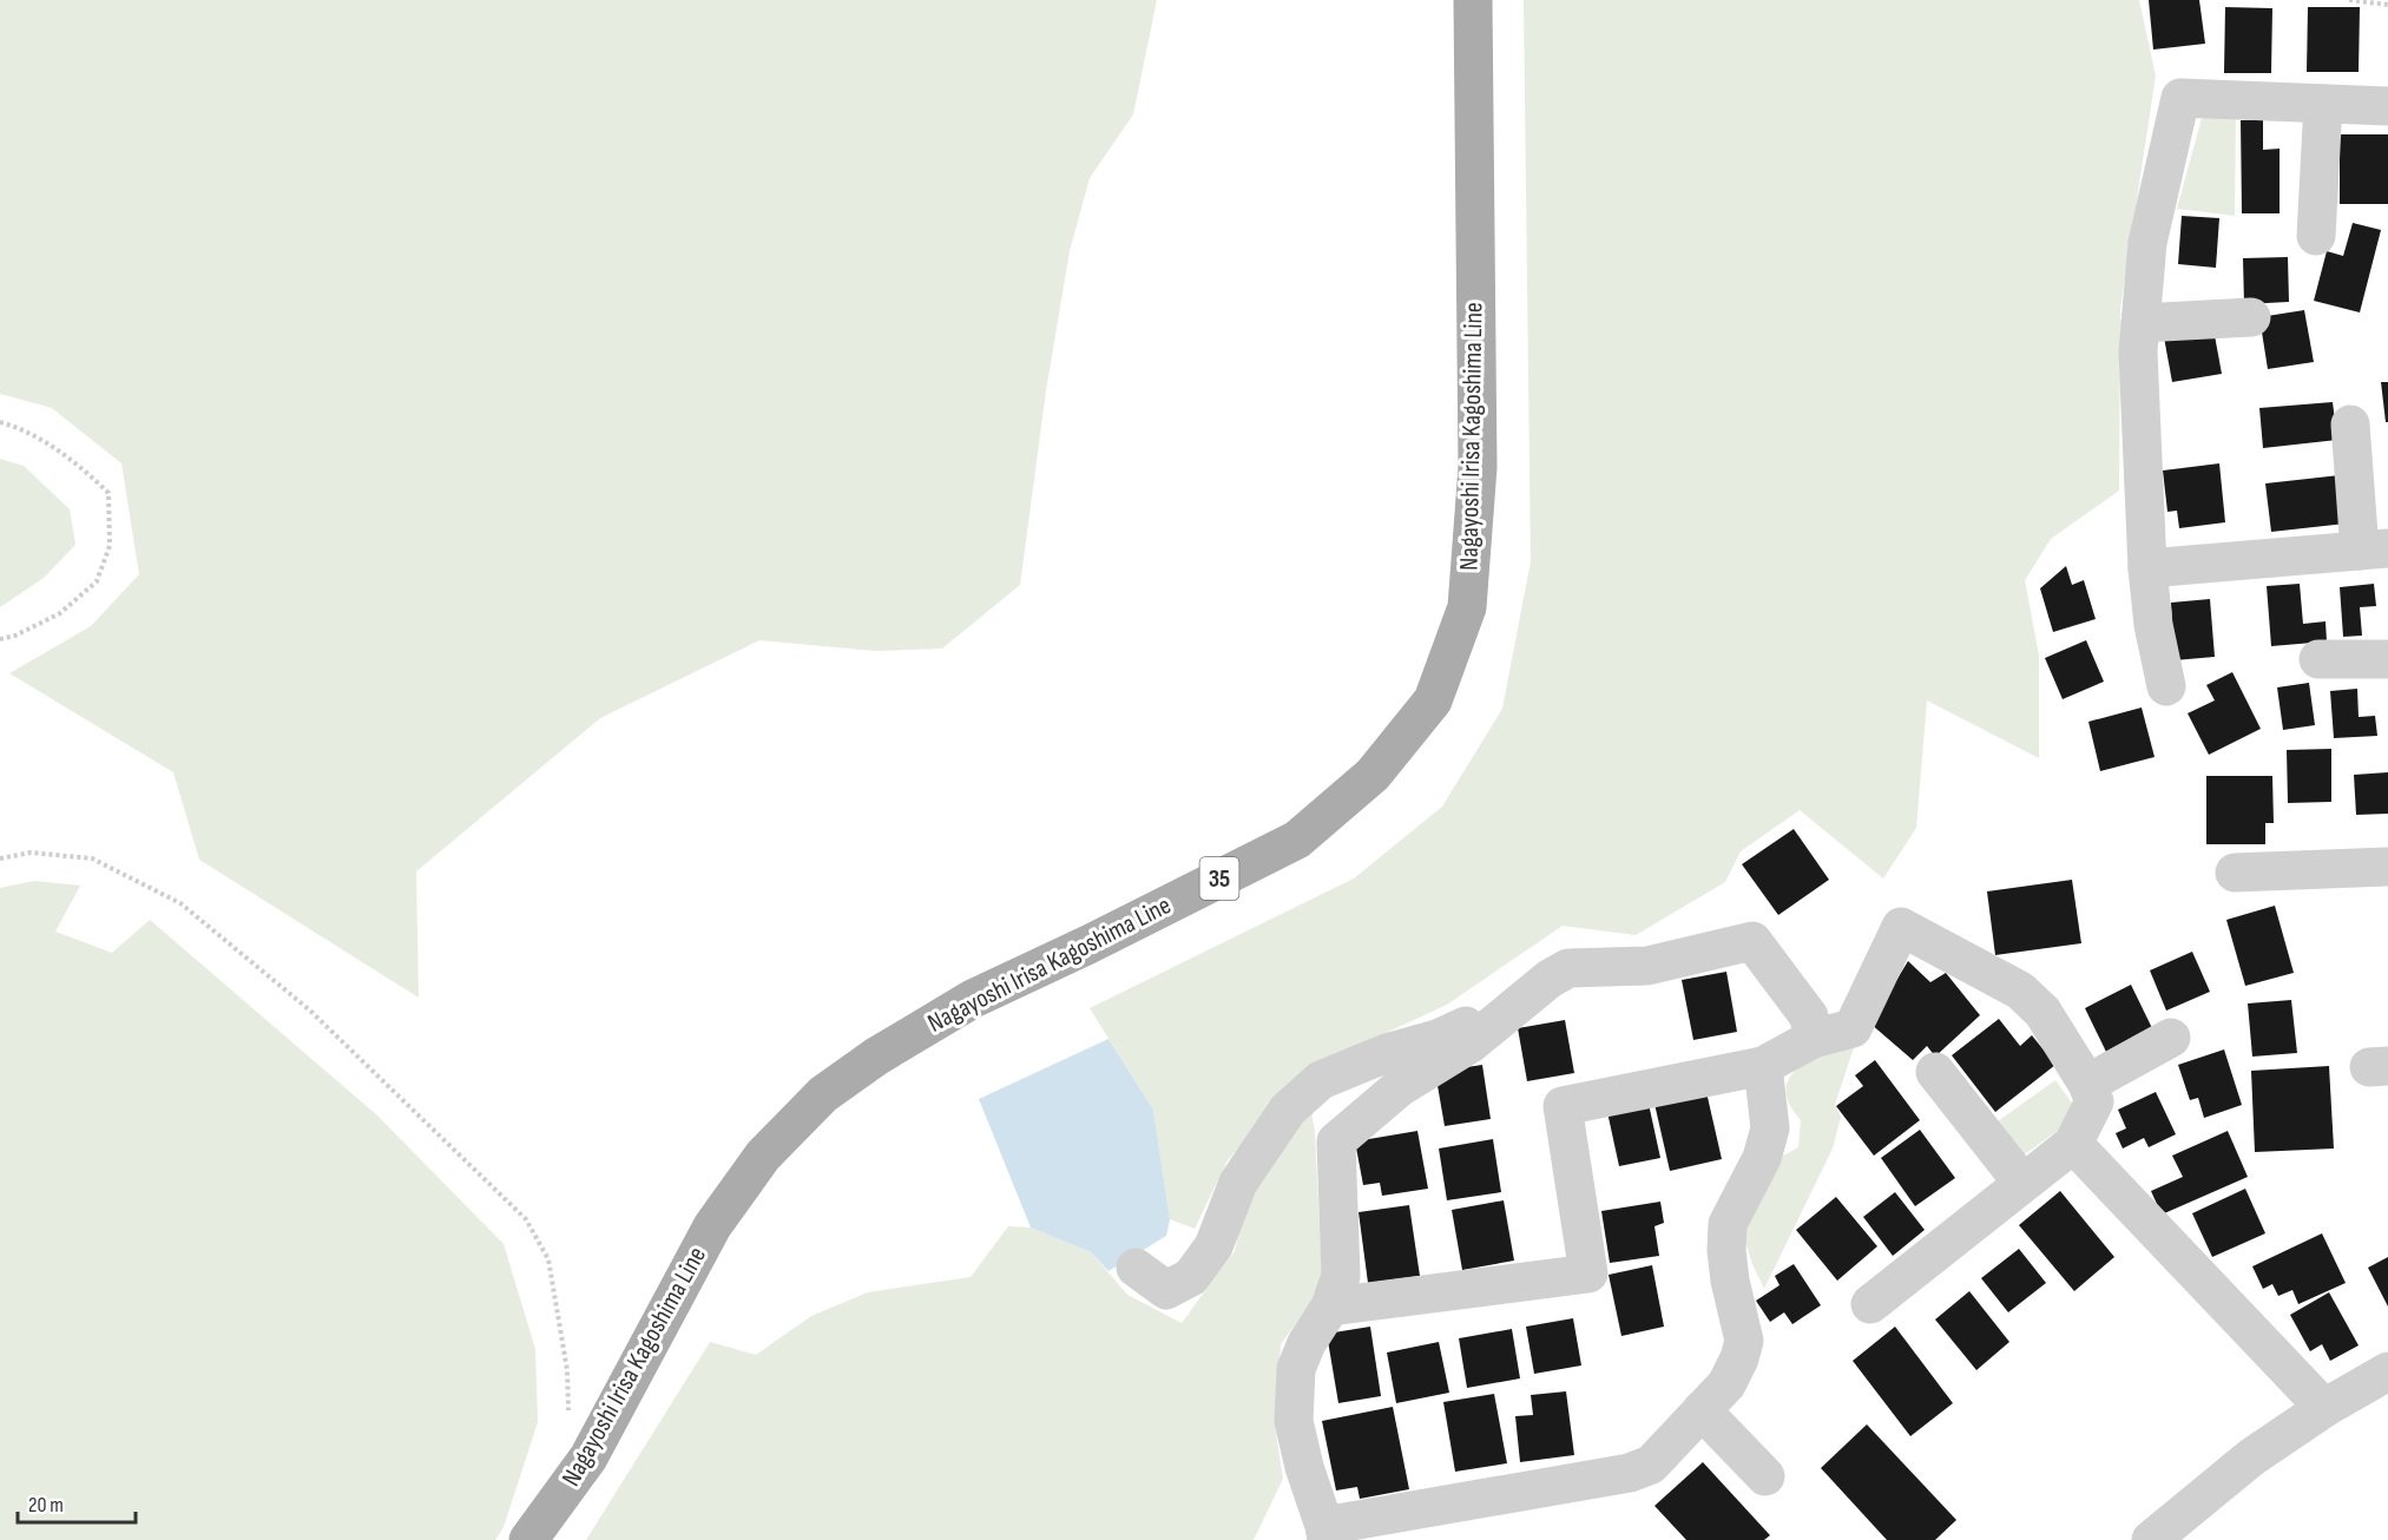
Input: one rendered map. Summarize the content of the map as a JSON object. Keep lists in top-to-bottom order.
{
  "streets": {
    "main road": ["Nagayoshi Irisa Kagoshima Line", "35"]
  },
  "scale_bar": "20 m"
}
